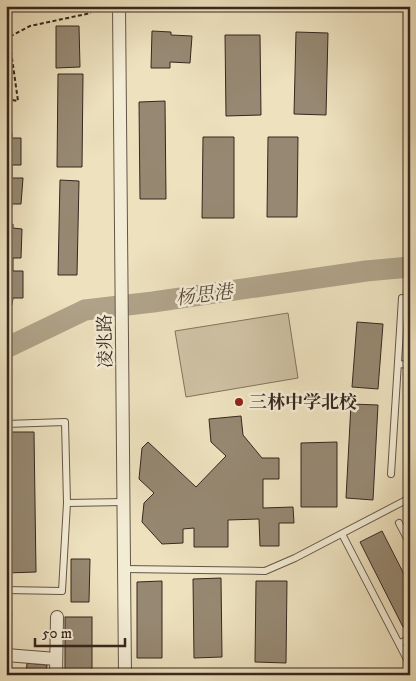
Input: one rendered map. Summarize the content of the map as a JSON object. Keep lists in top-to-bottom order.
{
  "streets": {
    "street": ["凌兆路"]
  },
  "water": ["杨思港"],
  "places": ["三林中学北校"],
  "scale_bar": "50 m"
}
